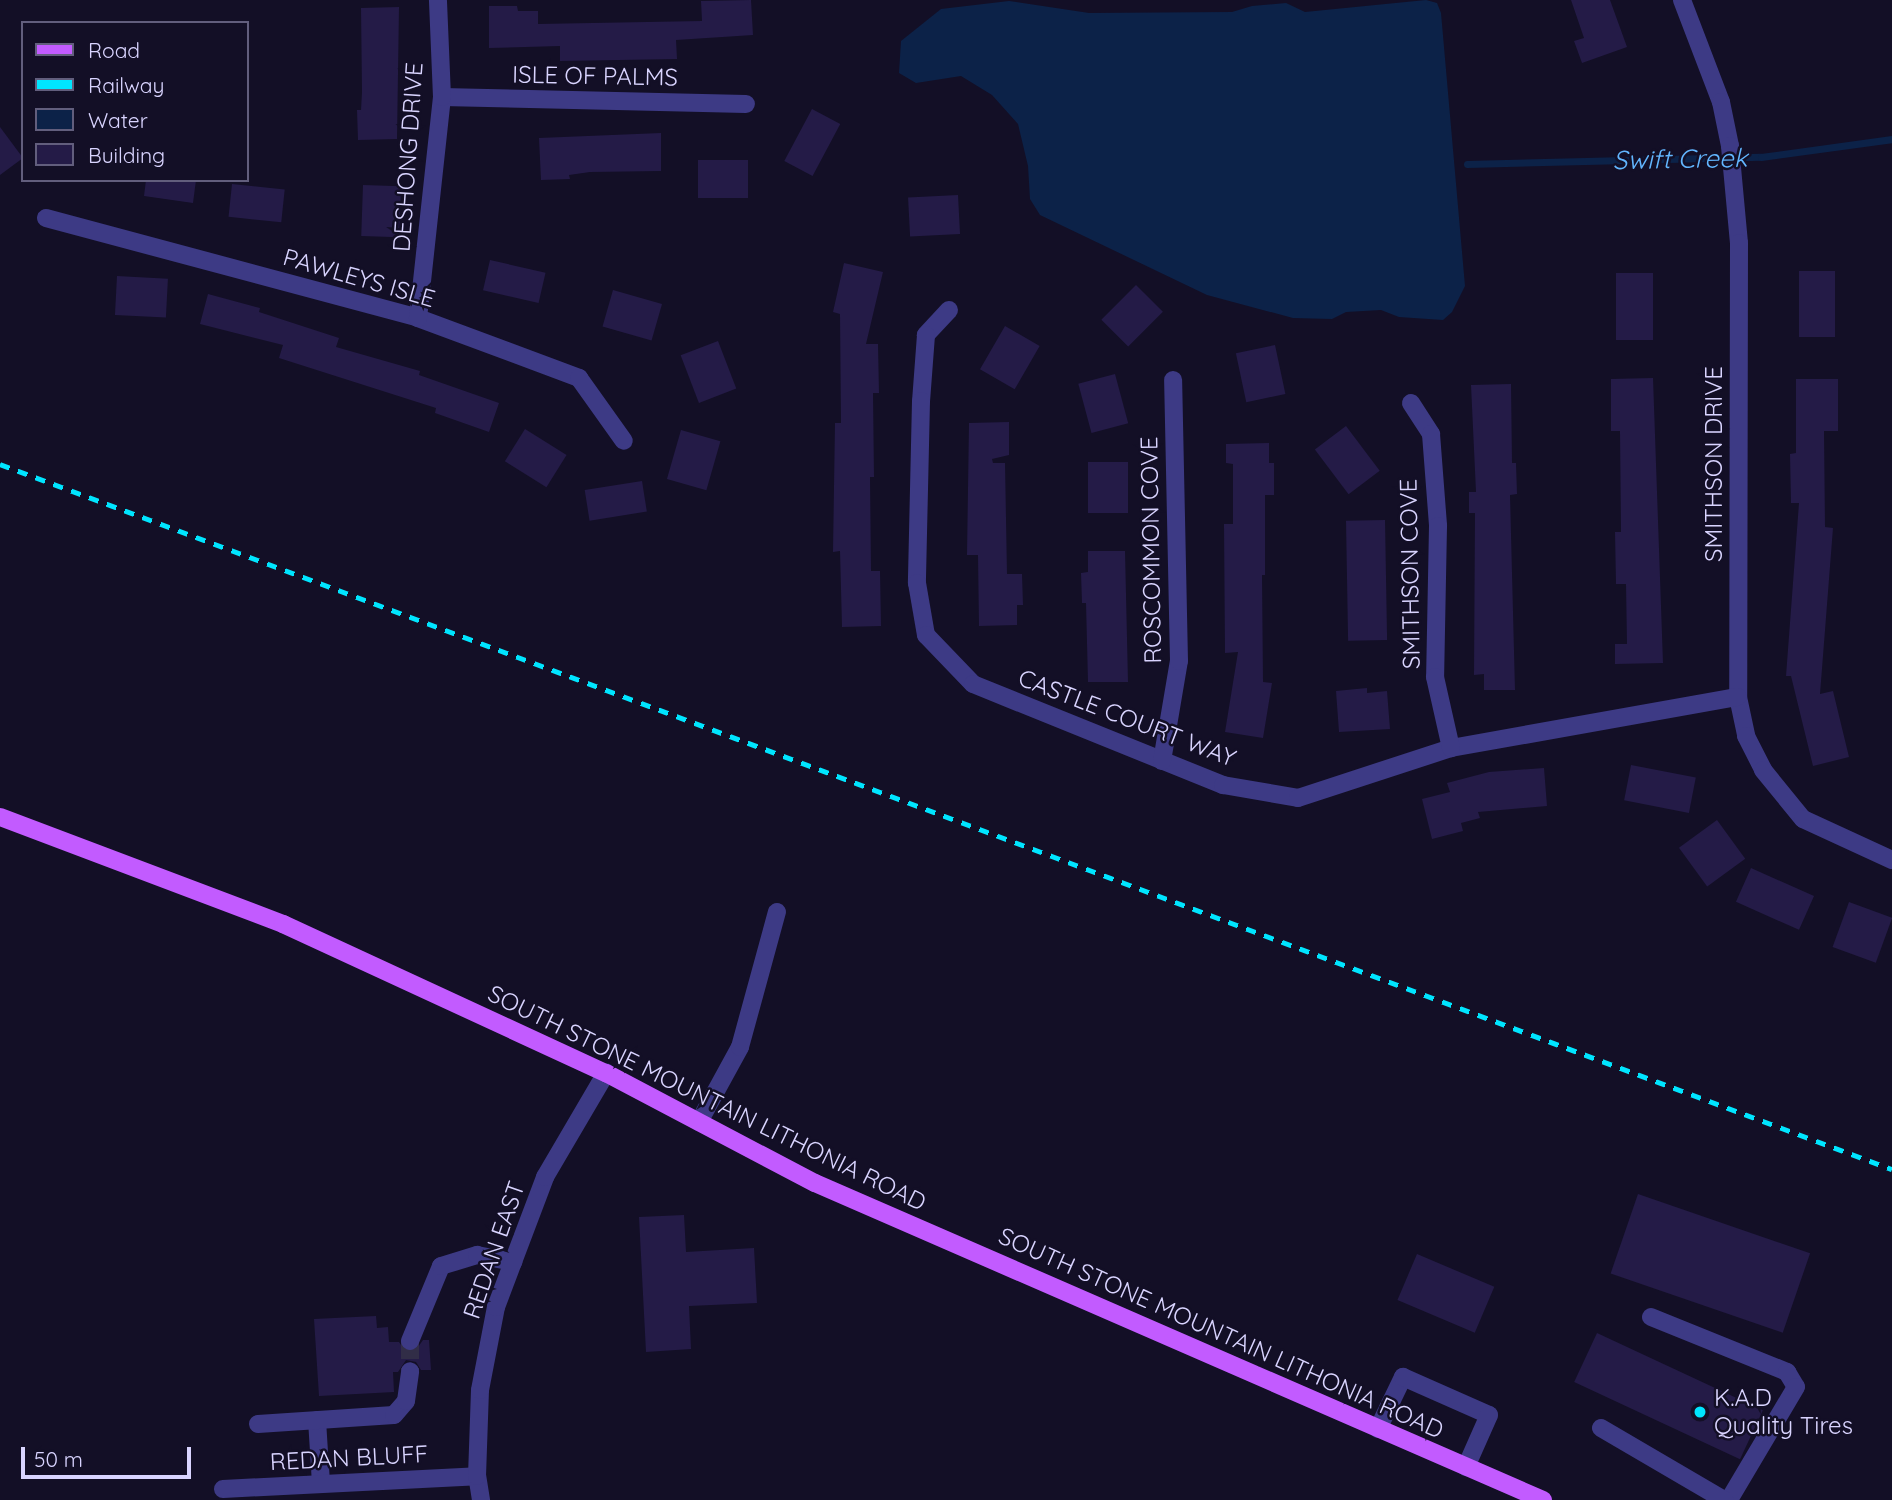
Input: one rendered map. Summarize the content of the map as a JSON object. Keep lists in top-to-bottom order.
{
  "streets": {
    "main road": ["SOUTH STONE MOUNTAIN LITHONIA ROAD"],
    "street": [
      "ISLE OF PALMS",
      "DESHONG DRIVE",
      "PAWLEYS ISLE",
      "SMITHSON DRIVE",
      "ROSCOMMON COVE",
      "SMITHSON COVE",
      "CASTLE COURT WAY",
      "REDAN EAST",
      "REDAN BLUFF"
    ]
  },
  "crossings": [
    ["ISLE OF PALMS", "DESHONG DRIVE"],
    ["DESHONG DRIVE", "PAWLEYS ISLE"],
    ["SMITHSON DRIVE", "CASTLE COURT WAY"],
    ["ROSCOMMON COVE", "CASTLE COURT WAY"],
    ["SMITHSON COVE", "CASTLE COURT WAY"],
    ["SOUTH STONE MOUNTAIN LITHONIA ROAD", "REDAN EAST"],
    ["REDAN EAST", "REDAN BLUFF"]
  ],
  "water": ["Swift Creek"],
  "places": ["K.A.D Quality Tires"],
  "legend": [
    "Road",
    "Railway",
    "Water",
    "Building"
  ],
  "scale_bar": "50 m"
}
